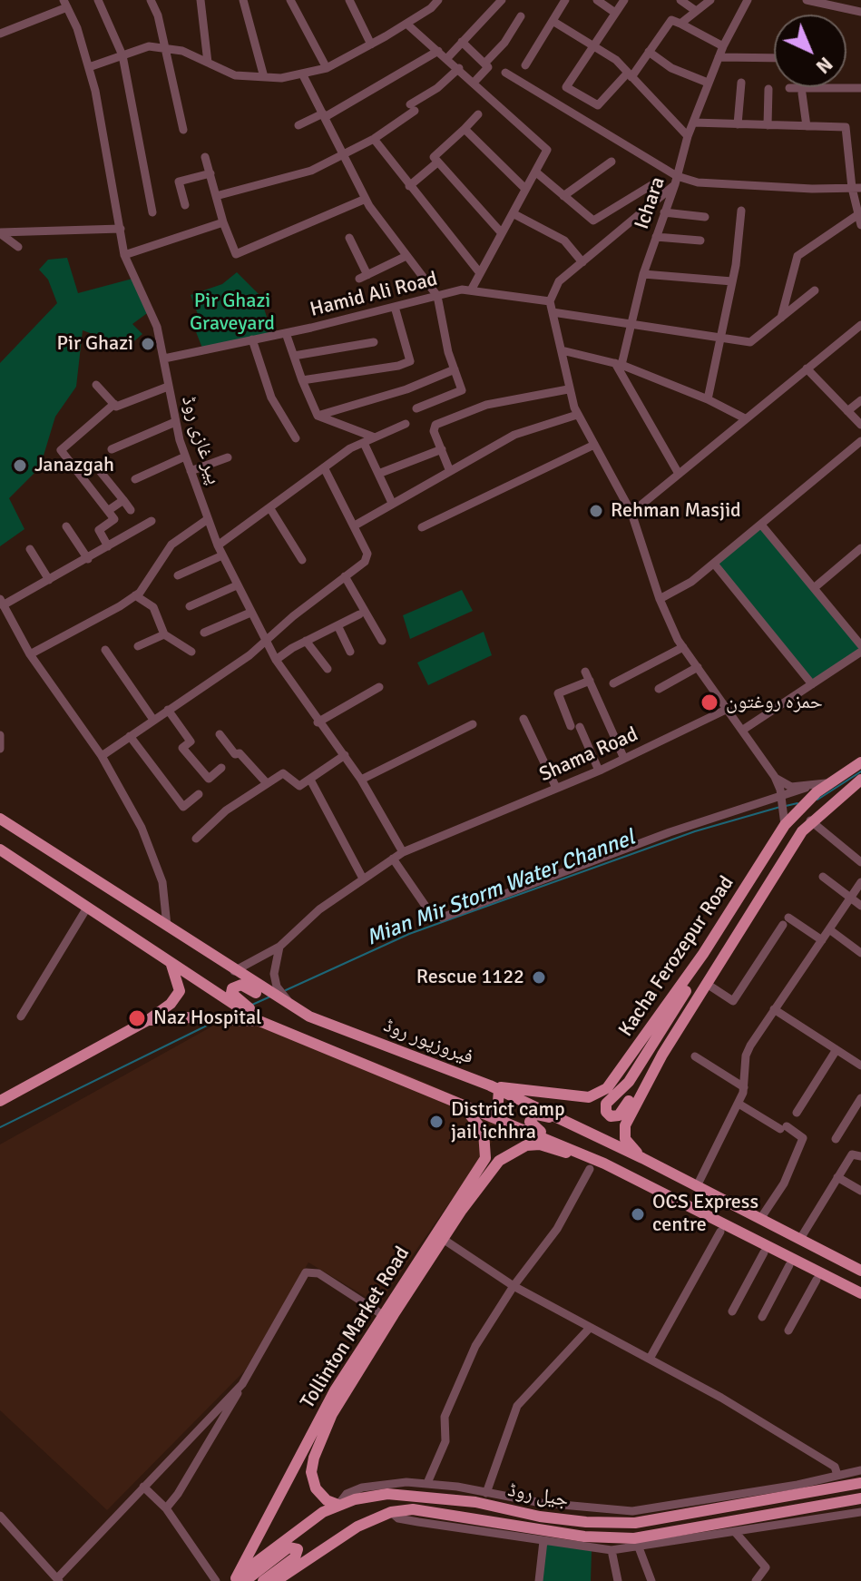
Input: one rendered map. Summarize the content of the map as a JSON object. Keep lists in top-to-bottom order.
{
  "streets": {
    "main road": [
      "Kacha Ferozepur Road",
      "فیروزپور روڈ",
      "Tollinton Market Road",
      "جیل روڈ"
    ],
    "street": [
      "Ichara",
      "Hamid Ali Road",
      "پیر غازی روڈ",
      "Shama Road"
    ]
  },
  "crossings": [
    ["Hamid Ali Road", "پیر غازی روڈ"],
    ["پیر غازی روڈ", "Shama Road"],
    ["Shama Road", "فیروزپور روڈ"],
    ["Kacha Ferozepur Road", "فیروزپور روڈ"],
    ["Tollinton Market Road", "جیل روڈ"]
  ],
  "water": ["Mian Mir Storm Water Channel"],
  "parks": ["Pir Ghazi Graveyard"],
  "places": [
    "Pir Ghazi",
    "Janazgah",
    "Rehman Masjid",
    "حمزه روغتون",
    "Rescue 1122",
    "Naz Hospital",
    "District camp jail ichhra",
    "OCS Express centre"
  ],
  "north": "bottom right"
}
